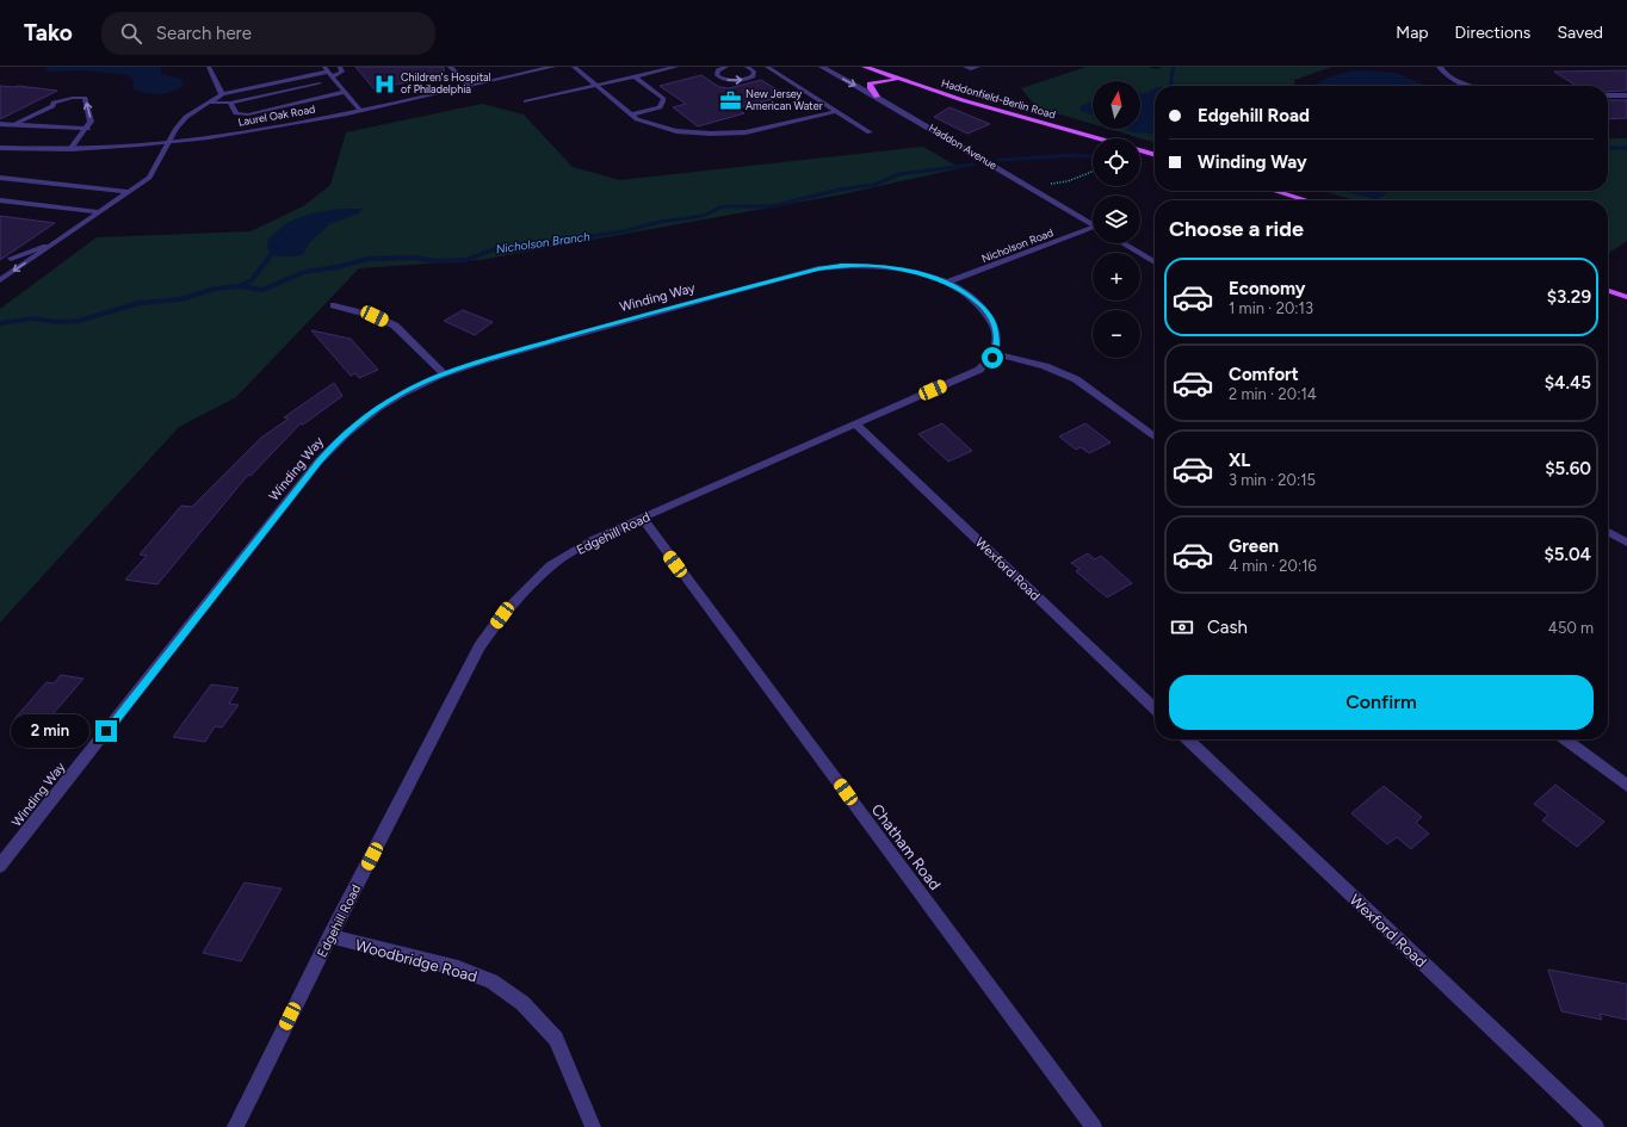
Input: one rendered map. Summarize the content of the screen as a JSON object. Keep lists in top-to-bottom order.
{
  "streets": {
    "main road": ["Haddonfield-Berlin Road"],
    "street": [
      "Laurel Oak Road",
      "Haddon Avenue",
      "Nicholson Road",
      "Winding Way",
      "Edgehill Road",
      "Wexford Road",
      "Chatham Road",
      "Woodbridge Road"
    ]
  },
  "crossings": [
    ["Nicholson Road", "Winding Way"],
    ["Edgehill Road", "Wexford Road"],
    ["Edgehill Road", "Chatham Road"],
    ["Edgehill Road", "Woodbridge Road"]
  ],
  "water": ["Nicholson Branch"],
  "places": {
    "hospital": ["Children's Hospital of Philadelphia"],
    "office": ["New Jersey American Water"]
  },
  "north": "top",
  "page": {
    "header": "Tako",
    "search": "Search here",
    "nav": ["Map", "Directions", "Saved"],
    "map_buttons": ["+", "−"],
    "banner": ["Edgehill Road", "Winding Way"],
    "heading": "Choose a ride",
    "list": [
      {
        "name": "Economy",
        "note": "1 min · 20:13",
        "value": "$3.29"
      },
      {
        "name": "Comfort",
        "note": "2 min · 20:14",
        "value": "$4.45"
      },
      {
        "name": "XL",
        "note": "3 min · 20:15",
        "value": "$5.60"
      },
      {
        "name": "Green",
        "note": "4 min · 20:16",
        "value": "$5.04"
      }
    ],
    "pay": ["Cash", "450 m"],
    "buttons": "Confirm",
    "bubble": "2 min"
  }
}
